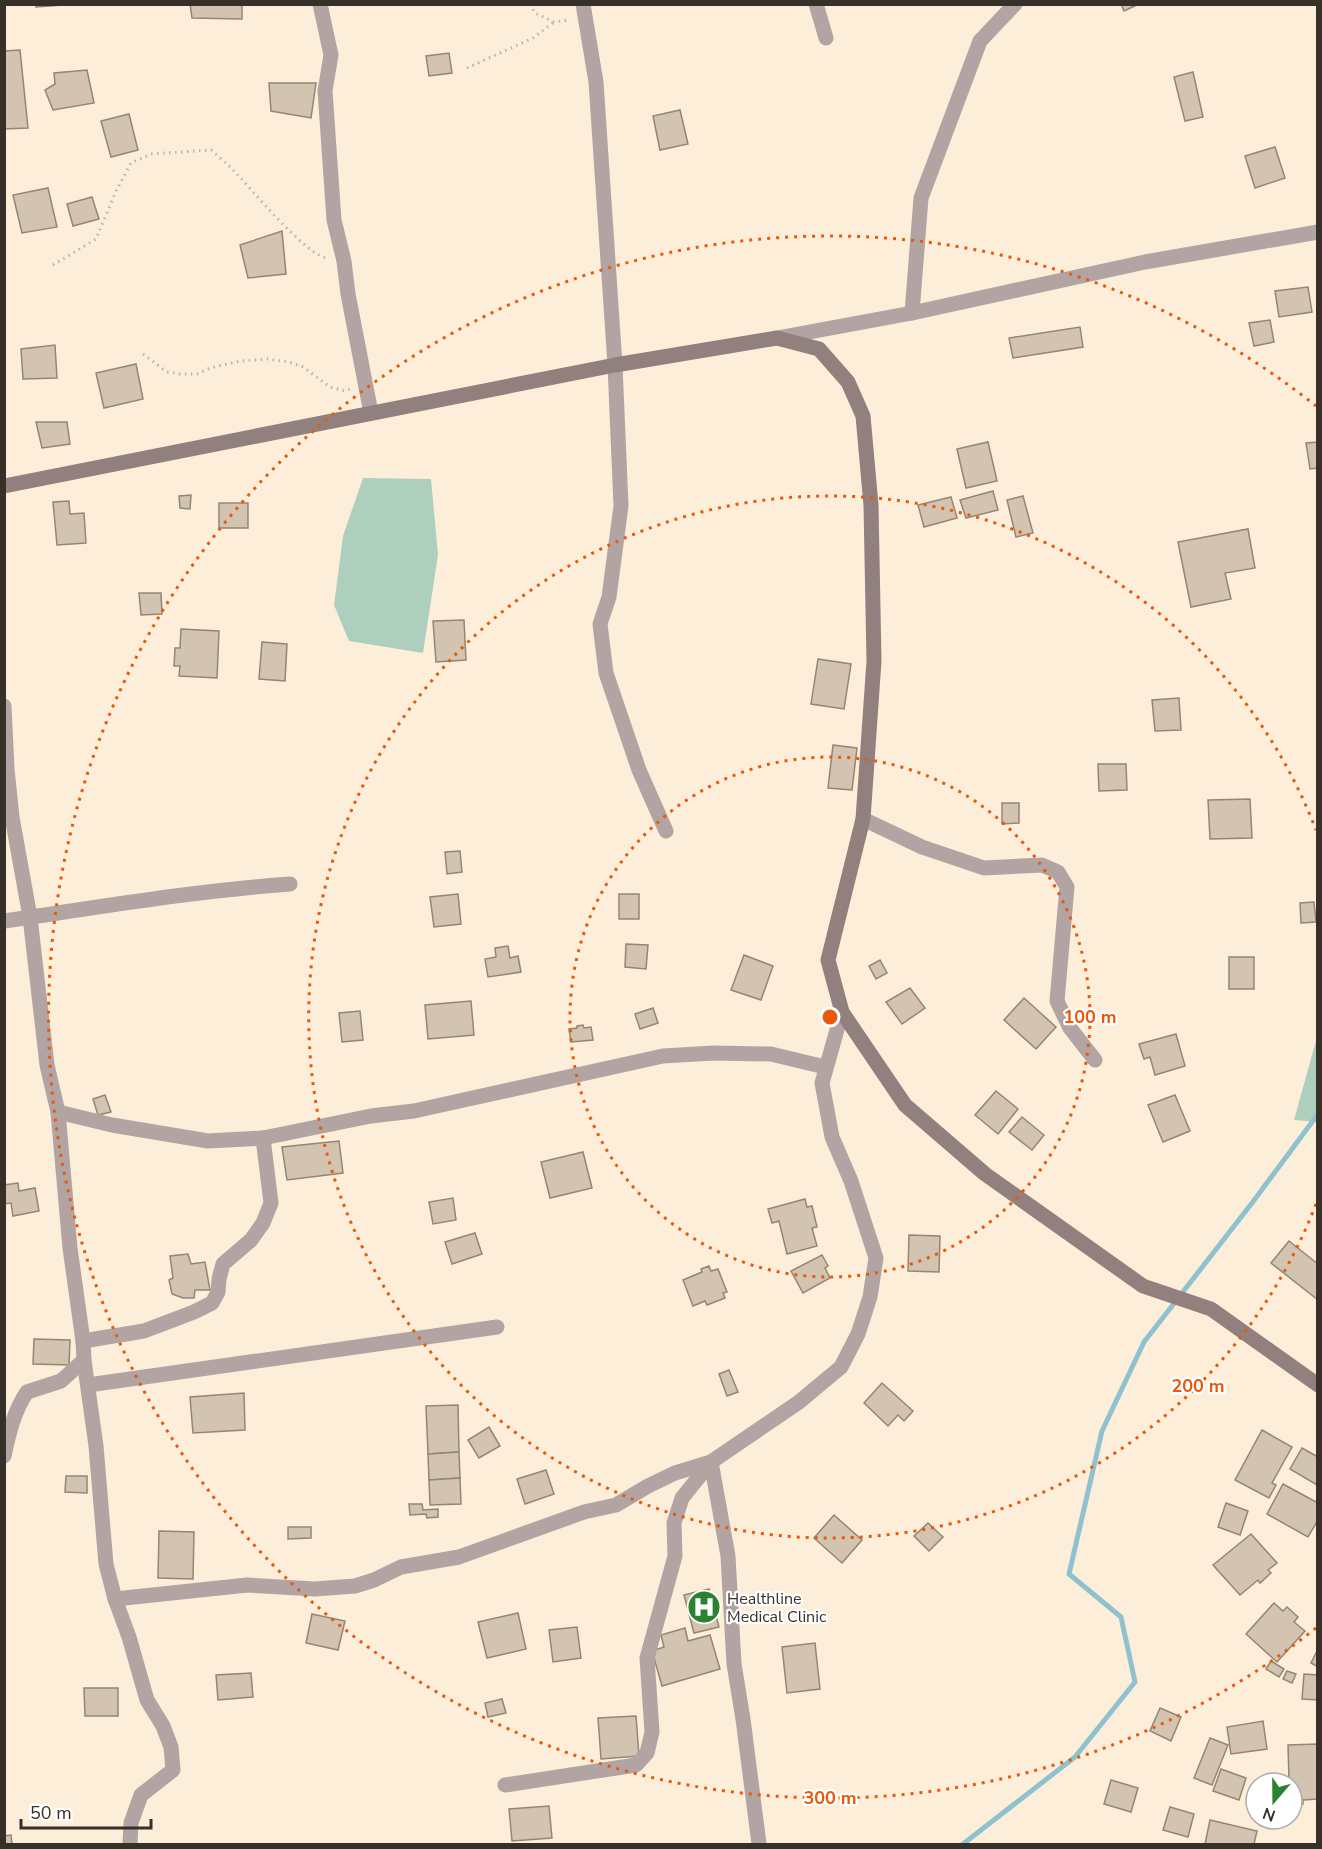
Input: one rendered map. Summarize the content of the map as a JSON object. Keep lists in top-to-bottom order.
{
  "places": {
    "hospital": ["Healthline Medical Clinic"]
  },
  "scale_bar": "50 m",
  "north": "bottom",
  "rings": ["100 m", "200 m", "300 m"]
}
